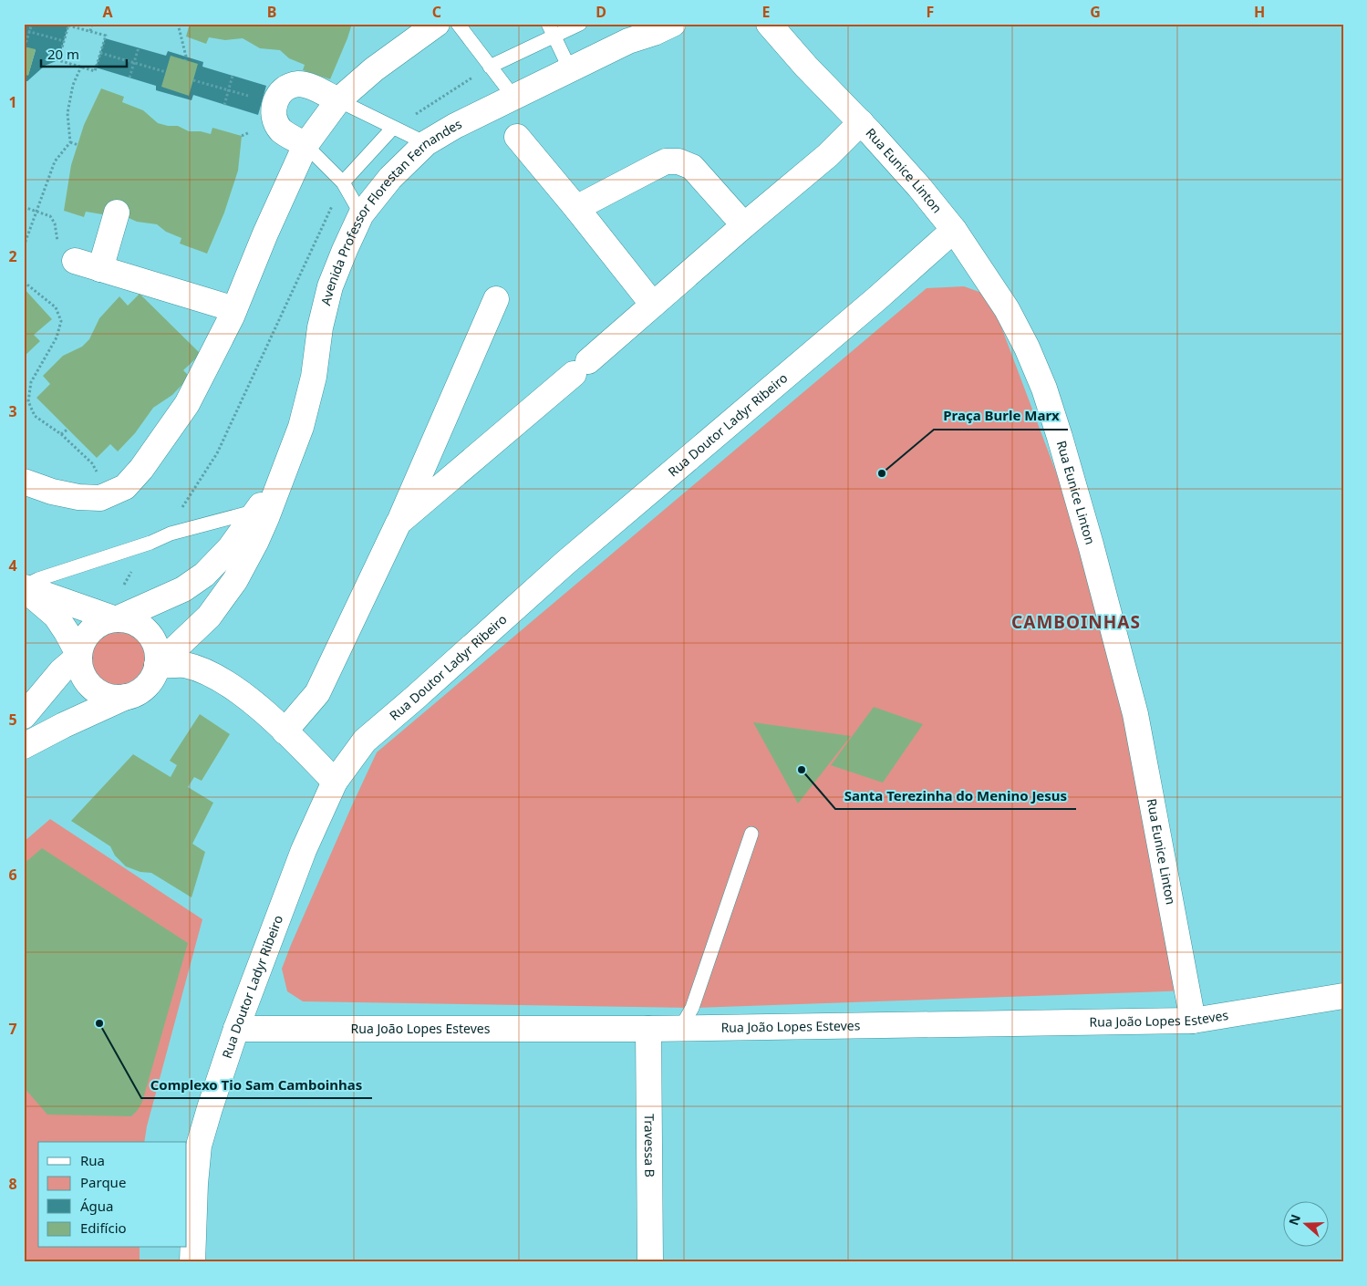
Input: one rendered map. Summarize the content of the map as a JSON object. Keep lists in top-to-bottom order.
{
  "streets": {
    "street": [
      "Rua Eunice Linton",
      "Avenida Professor Florestan Fernandes",
      "Rua Doutor Ladyr Ribeiro",
      "Rua João Lopes Esteves",
      "Travessa B"
    ]
  },
  "crossings": [
    ["Rua Eunice Linton", "Rua Doutor Ladyr Ribeiro"],
    ["Rua Eunice Linton", "Rua João Lopes Esteves"],
    ["Rua Doutor Ladyr Ribeiro", "Rua João Lopes Esteves"],
    ["Rua João Lopes Esteves", "Travessa B"]
  ],
  "districts": ["CAMBOINHAS"],
  "places": ["Praça Burle Marx", "Santa Terezinha do Menino Jesus", "Complexo Tio Sam Camboinhas"],
  "legend": [
    "Rua",
    "Parque",
    "Água",
    "Edifício"
  ],
  "scale_bar": "20 m",
  "north": "left",
  "grid": {
    "columns": [
      "A",
      "B",
      "C",
      "D",
      "E",
      "F",
      "G",
      "H"
    ],
    "rows": [
      "1",
      "2",
      "3",
      "4",
      "5",
      "6",
      "7",
      "8"
    ]
  }
}
